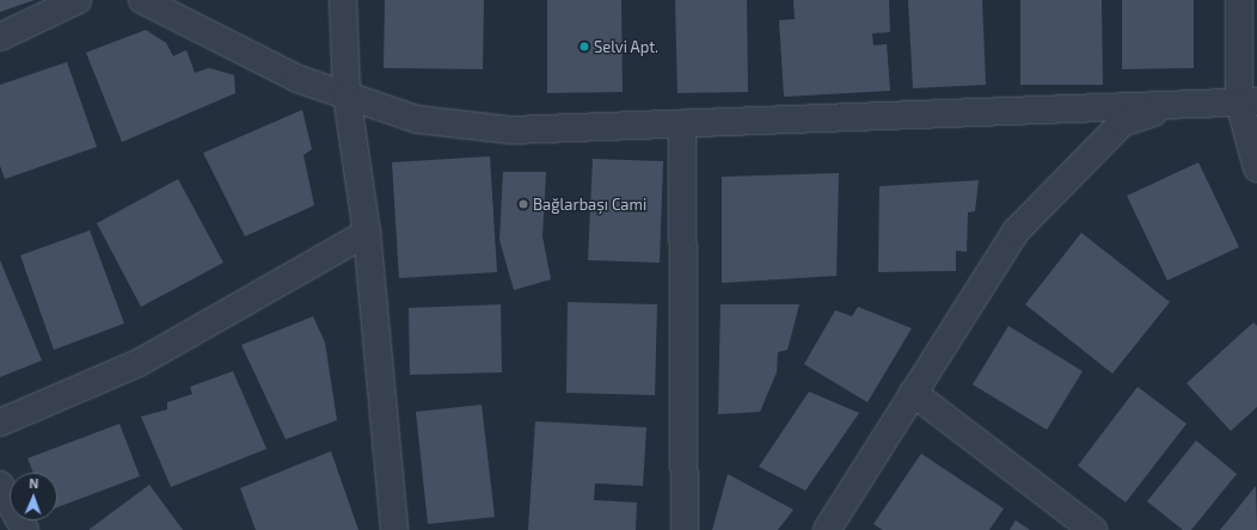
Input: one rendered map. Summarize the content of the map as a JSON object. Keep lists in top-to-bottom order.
{
  "places": ["Selvi Apt.", "Bağlarbaşı Cami"],
  "north": "top"
}
